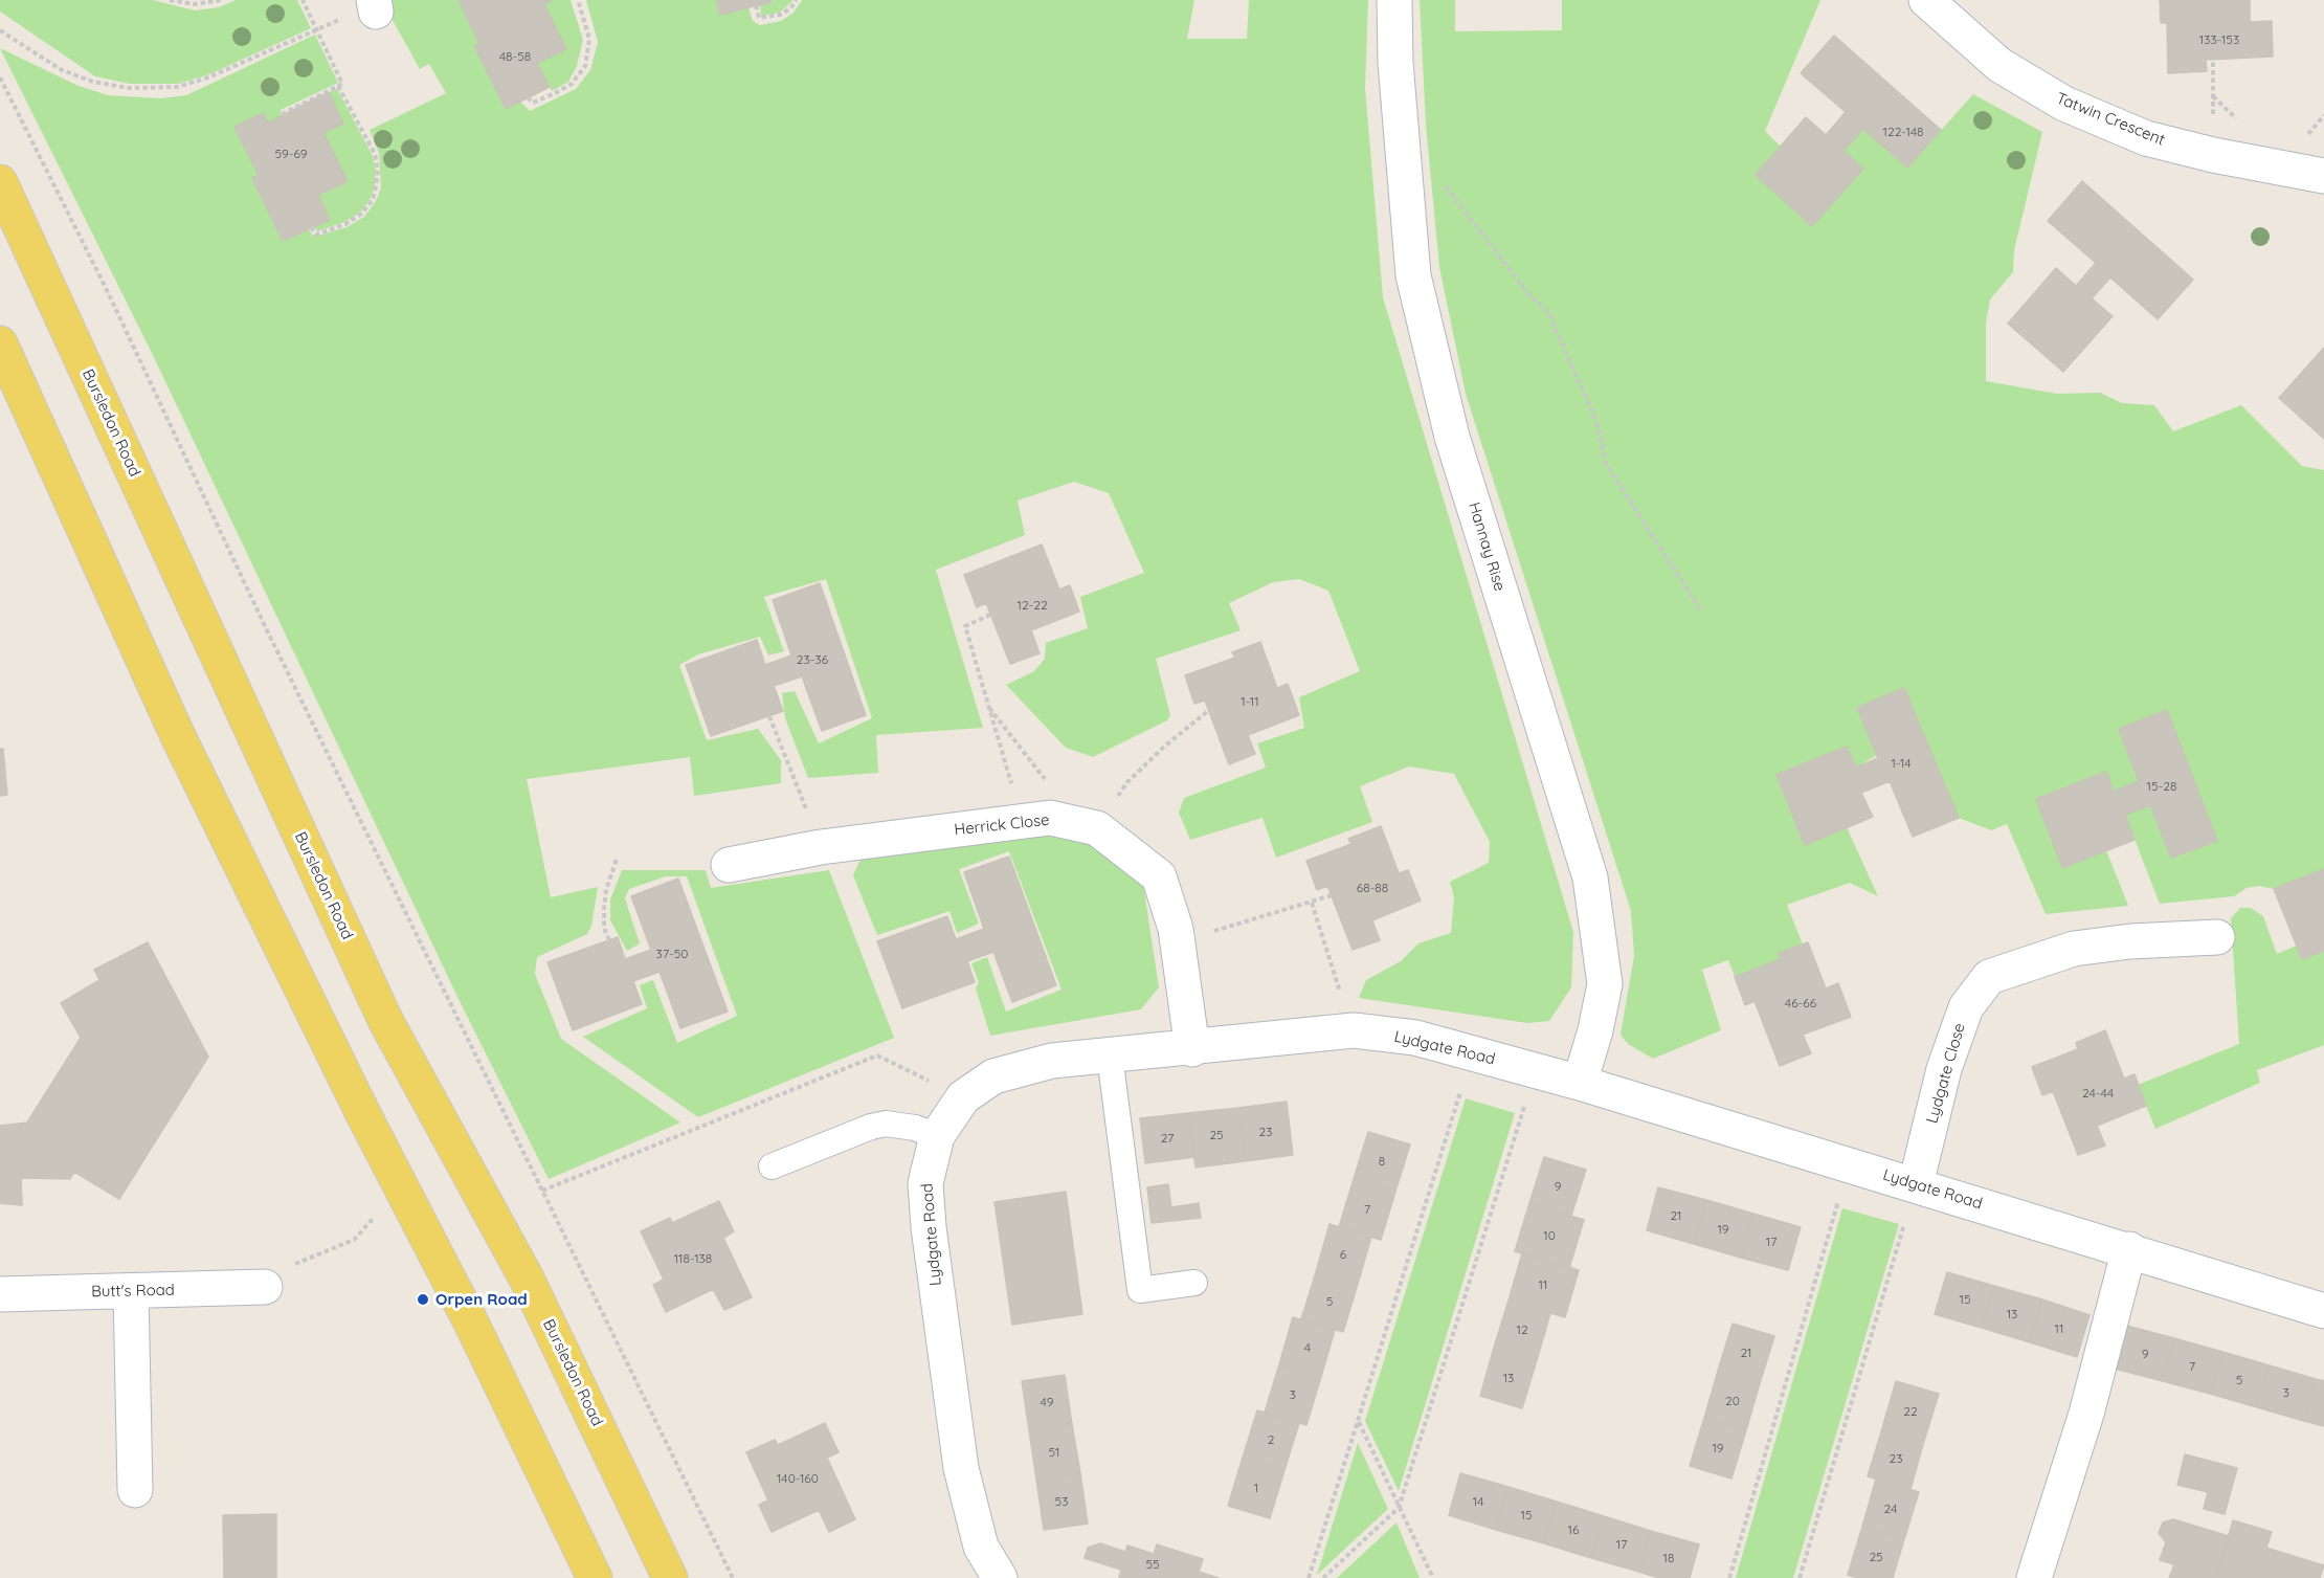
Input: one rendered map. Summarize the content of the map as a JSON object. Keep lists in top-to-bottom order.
{
  "streets": {
    "main road": ["Bursledon Road"],
    "street": [
      "Tatwin Crescent",
      "Hannay Rise",
      "Herrick Close",
      "Lydgate Road",
      "Lydgate Close",
      "Butt's Road"
    ]
  },
  "crossings": [
    ["Hannay Rise", "Lydgate Road"],
    ["Herrick Close", "Lydgate Road"],
    ["Lydgate Road", "Lydgate Close"]
  ],
  "places": ["Orpen Road"],
  "house_numbers": [
    "133-153",
    "48-58",
    "122-148",
    "59-69",
    "12-22",
    "23-36",
    "1-11",
    "1-14",
    "15-28",
    "68-88",
    "37-50",
    "46-66",
    "24-44",
    "23",
    "25",
    "27",
    "8",
    "9",
    "7",
    "21",
    "19",
    "10",
    "17",
    "6",
    "118-138",
    "11",
    "15",
    "5",
    "13",
    "11",
    "12",
    "4",
    "21",
    "9",
    "7",
    "13",
    "5",
    "3",
    "3",
    "20",
    "49",
    "22",
    "2",
    "19",
    "51",
    "23",
    "140-160",
    "1",
    "53",
    "14",
    "24",
    "15",
    "16",
    "17",
    "25",
    "18",
    "55"
  ]
}
